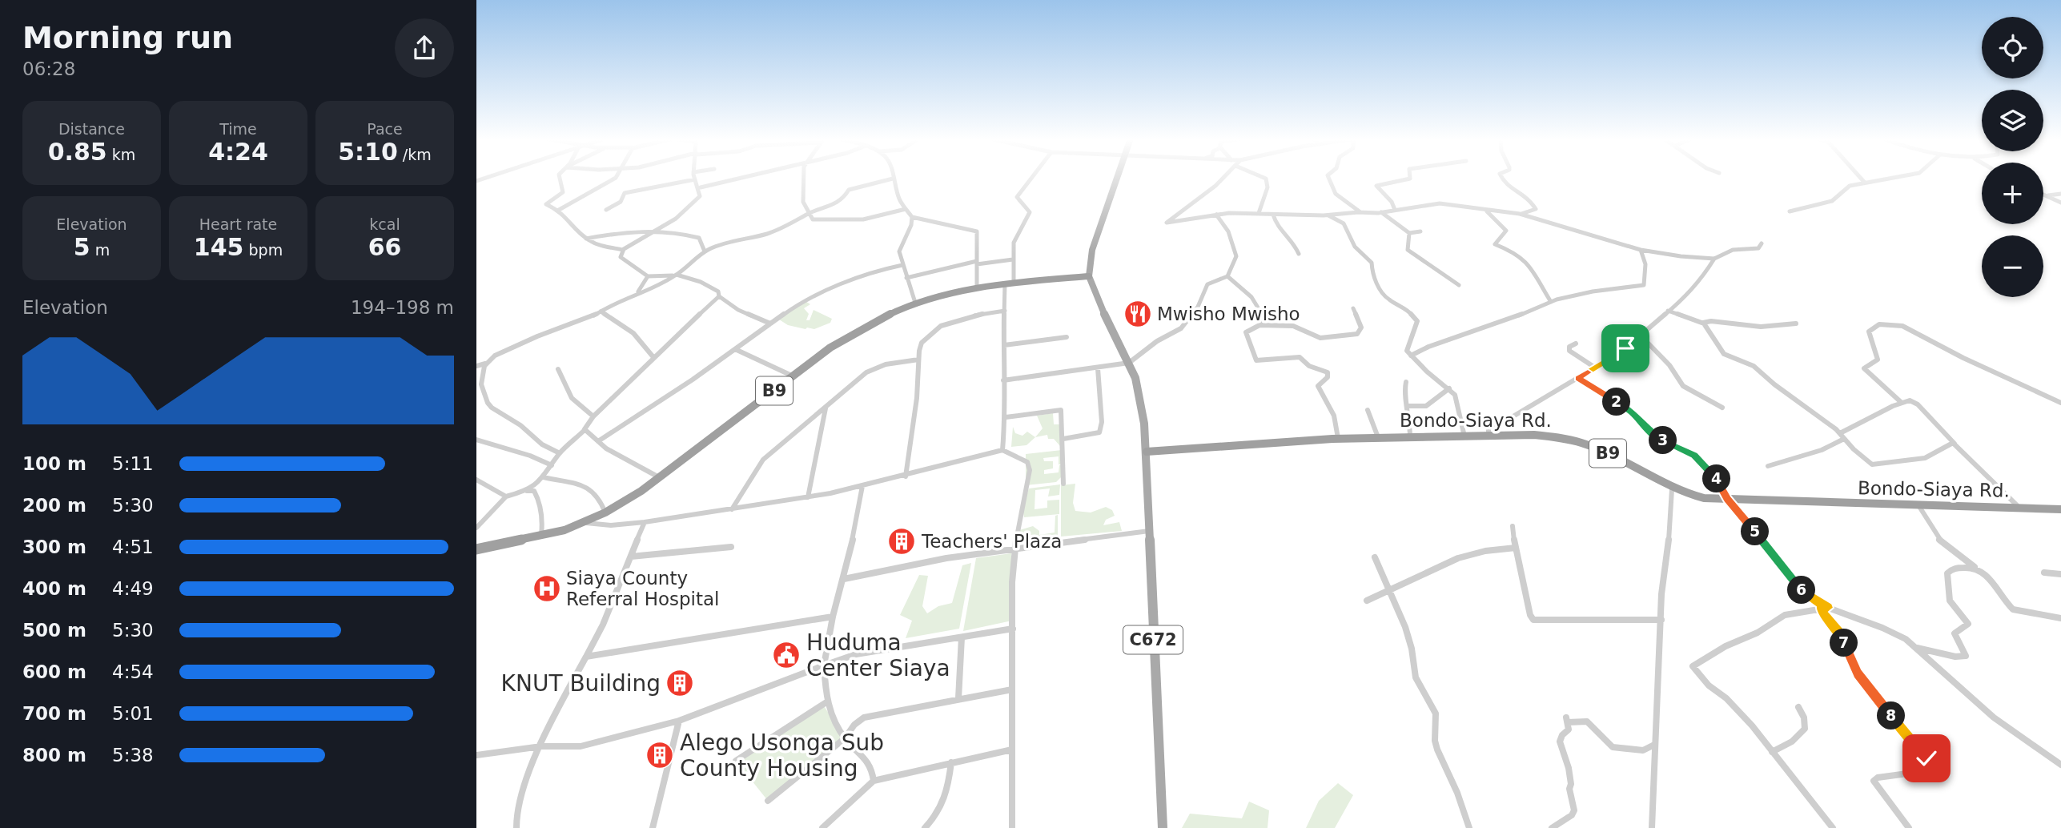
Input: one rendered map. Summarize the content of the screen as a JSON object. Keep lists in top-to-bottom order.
{
  "streets": {
    "highway": ["B9", "Bondo-Siaya Rd."],
    "main road": ["C672"]
  },
  "crossings": [
    ["B9", "C672"],
    ["Bondo-Siaya Rd.", "C672"]
  ],
  "places": {
    "restaurant": ["Mwisho Mwisho"],
    "building": ["Teachers' Plaza", "KNUT Building", "Alego Usonga Sub County Housing"],
    "hospital": ["Siaya County Referral Hospital"],
    "public building": ["Huduma Center Siaya"]
  },
  "page": {
    "heading": ["Morning run", "06:28"],
    "map_buttons": ["+", "−"],
    "stats": [
      ["Distance", "0.85 km"],
      ["Time", "4:24"],
      ["Pace", "5:10 /km"],
      ["Elevation", "5 m"],
      ["Heart rate", "145 bpm"],
      ["kcal", "66"]
    ],
    "chart": ["Elevation", "194–198 m"],
    "pins": [
      "2",
      "3",
      "4",
      "5",
      "6",
      "7",
      "8"
    ],
    "list": [
      {
        "name": "100 m",
        "note": "5:11"
      },
      {
        "name": "200 m",
        "note": "5:30"
      },
      {
        "name": "300 m",
        "note": "4:51"
      },
      {
        "name": "400 m",
        "note": "4:49"
      },
      {
        "name": "500 m",
        "note": "5:30"
      },
      {
        "name": "600 m",
        "note": "4:54"
      },
      {
        "name": "700 m",
        "note": "5:01"
      },
      {
        "name": "800 m",
        "note": "5:38"
      }
    ]
  }
}
